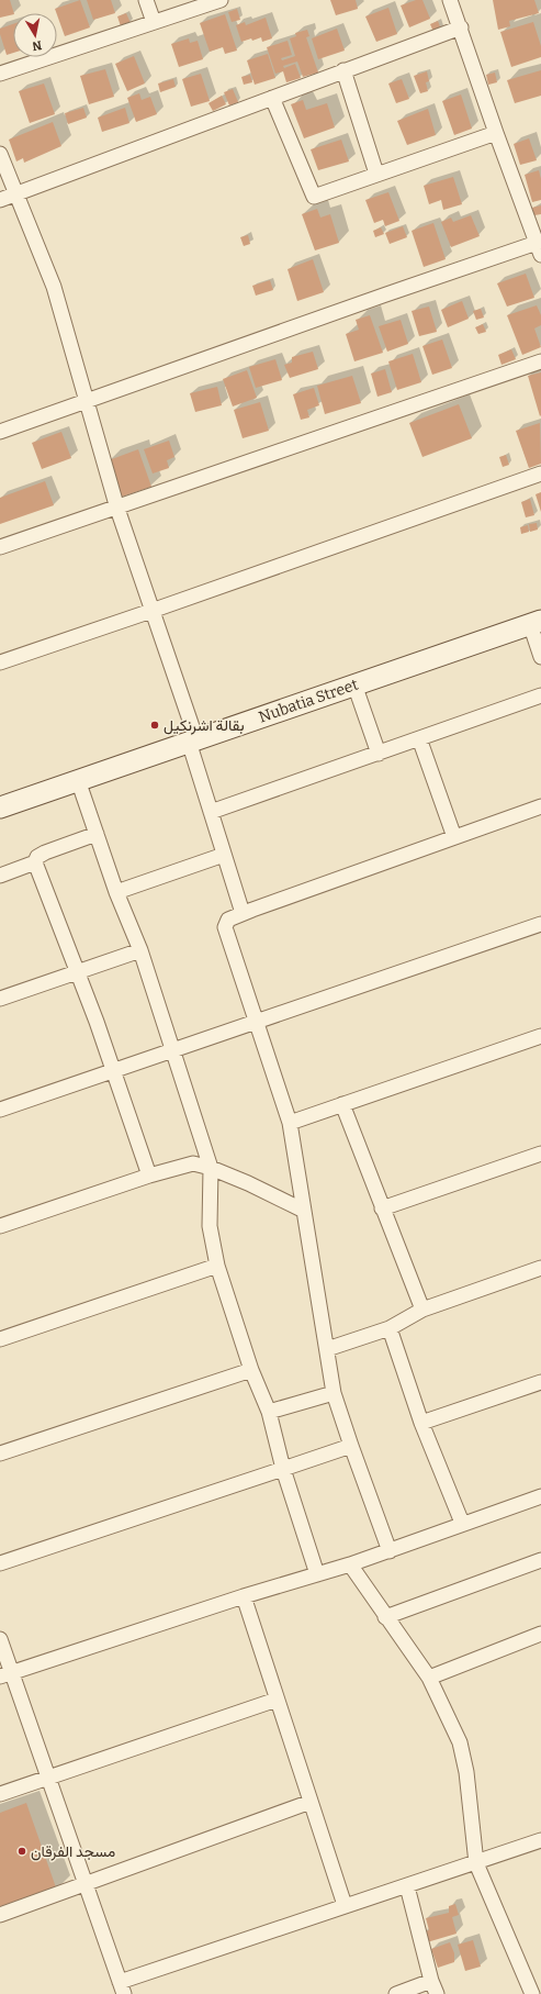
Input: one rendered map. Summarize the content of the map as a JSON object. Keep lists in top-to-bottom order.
{
  "streets": {
    "street": ["Nubatia Street"]
  },
  "places": ["بقالة اشرنكيل", "مسجد الفرقان"],
  "north": "bottom"
}
